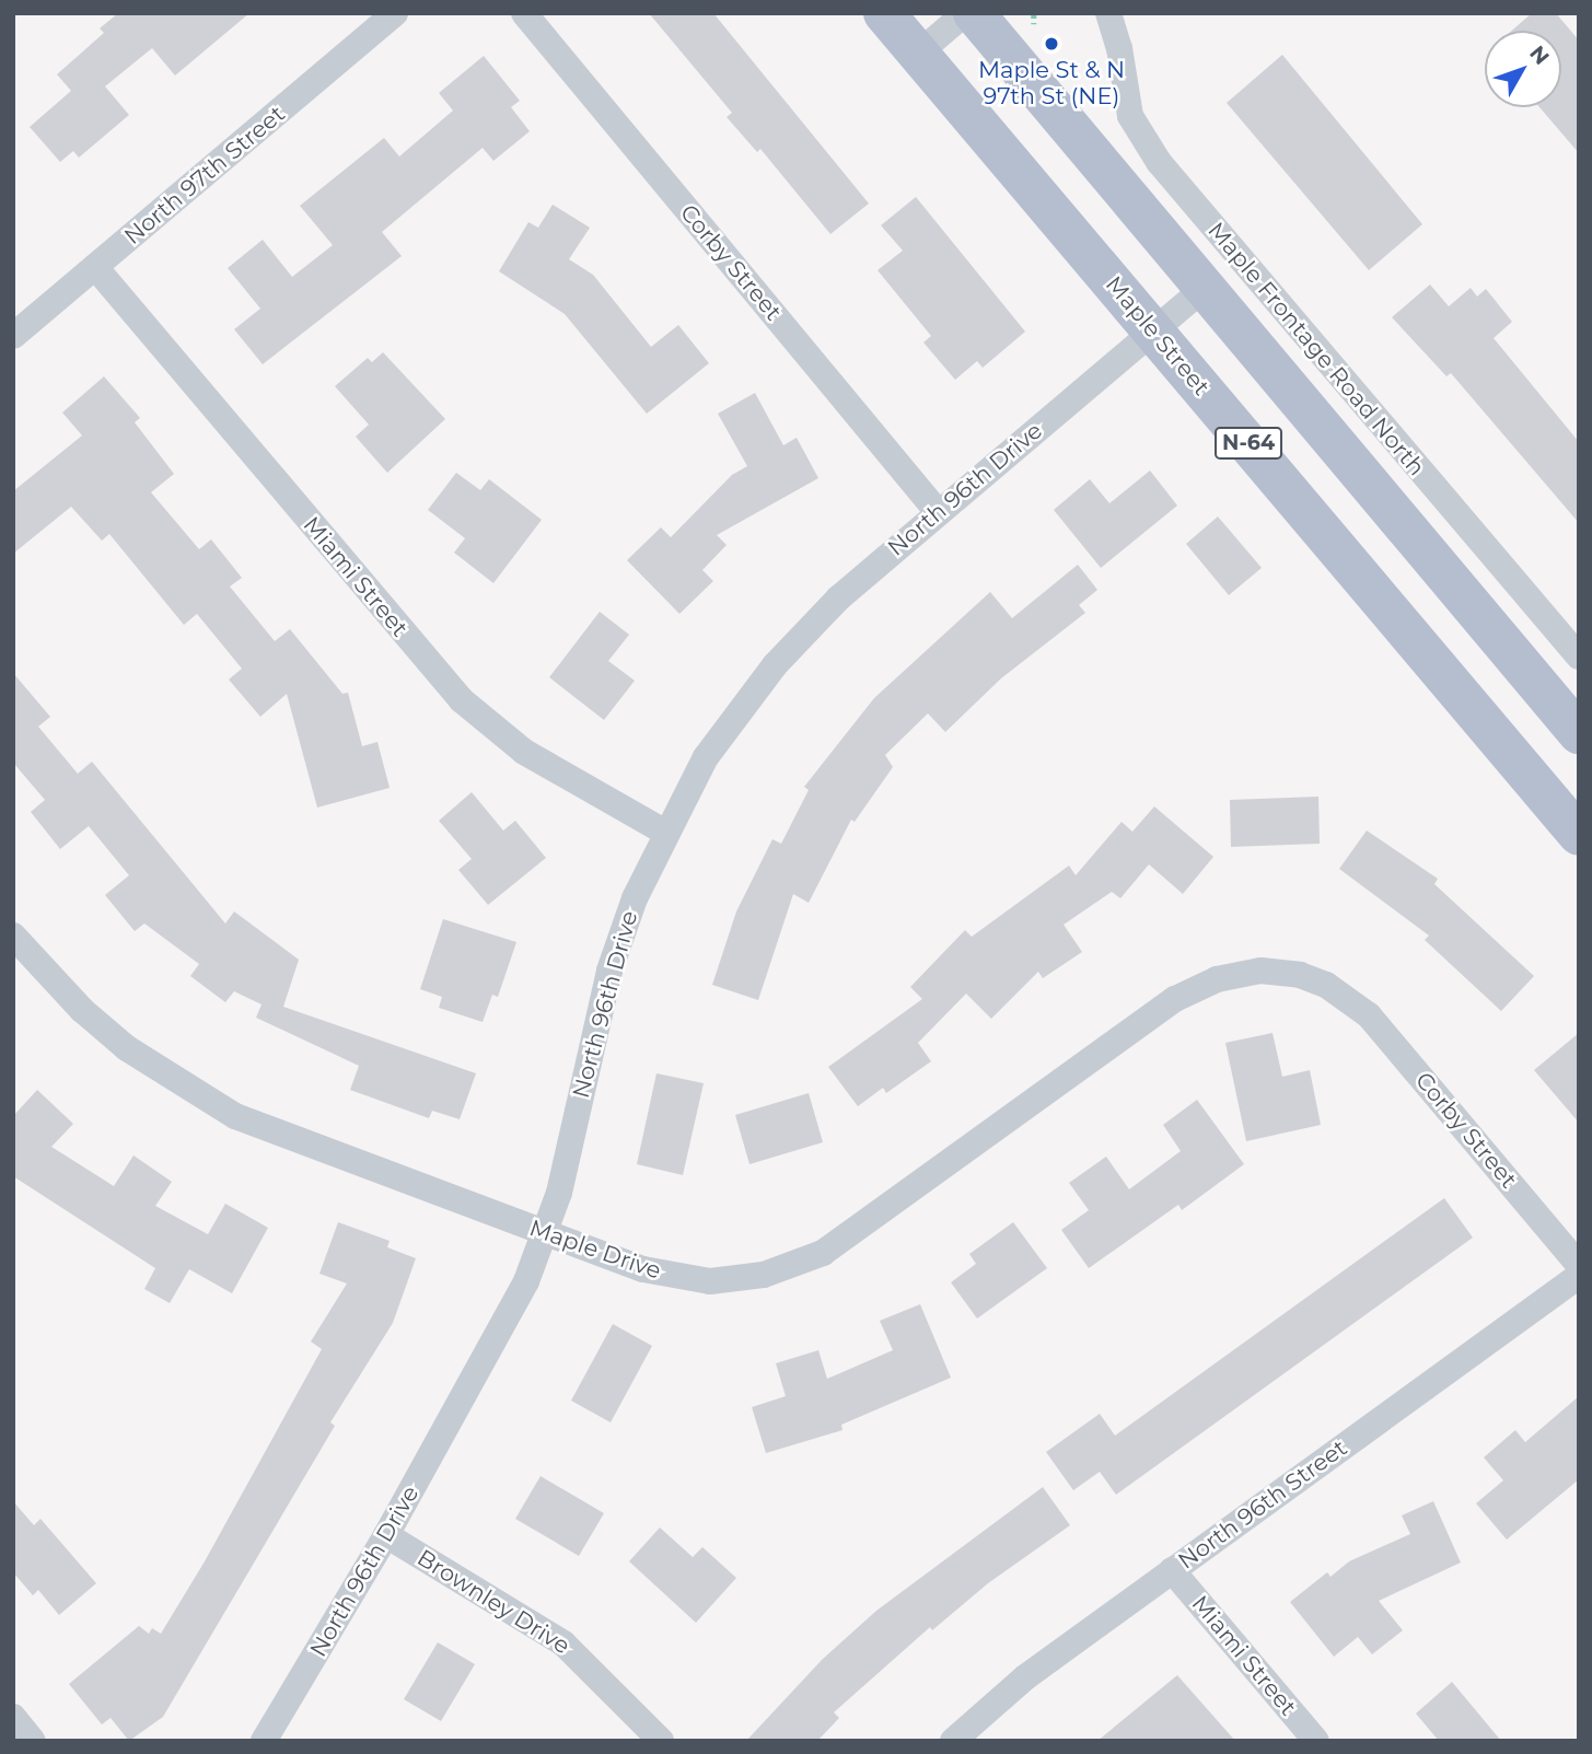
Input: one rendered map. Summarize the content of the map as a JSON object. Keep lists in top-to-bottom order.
{
  "streets": {
    "main road": ["Maple Street", "N-64"],
    "street": [
      "North 97th Street",
      "Corby Street",
      "Maple Frontage Road North",
      "North 96th Drive",
      "Miami Street",
      "Maple Drive",
      "North 96th Street",
      "Brownley Drive"
    ]
  },
  "crossings": [
    ["North 97th Street", "Miami Street"],
    ["Corby Street", "North 96th Drive"],
    ["Corby Street", "Maple Drive"],
    ["Maple Street", "North 96th Drive"],
    ["N-64", "North 96th Drive"],
    ["North 96th Drive", "Miami Street"],
    ["North 96th Drive", "Maple Drive"],
    ["North 96th Drive", "Brownley Drive"],
    ["Miami Street", "North 96th Street"]
  ],
  "places": ["Maple St & N 97th St (NE)"],
  "north": "top right"
}
